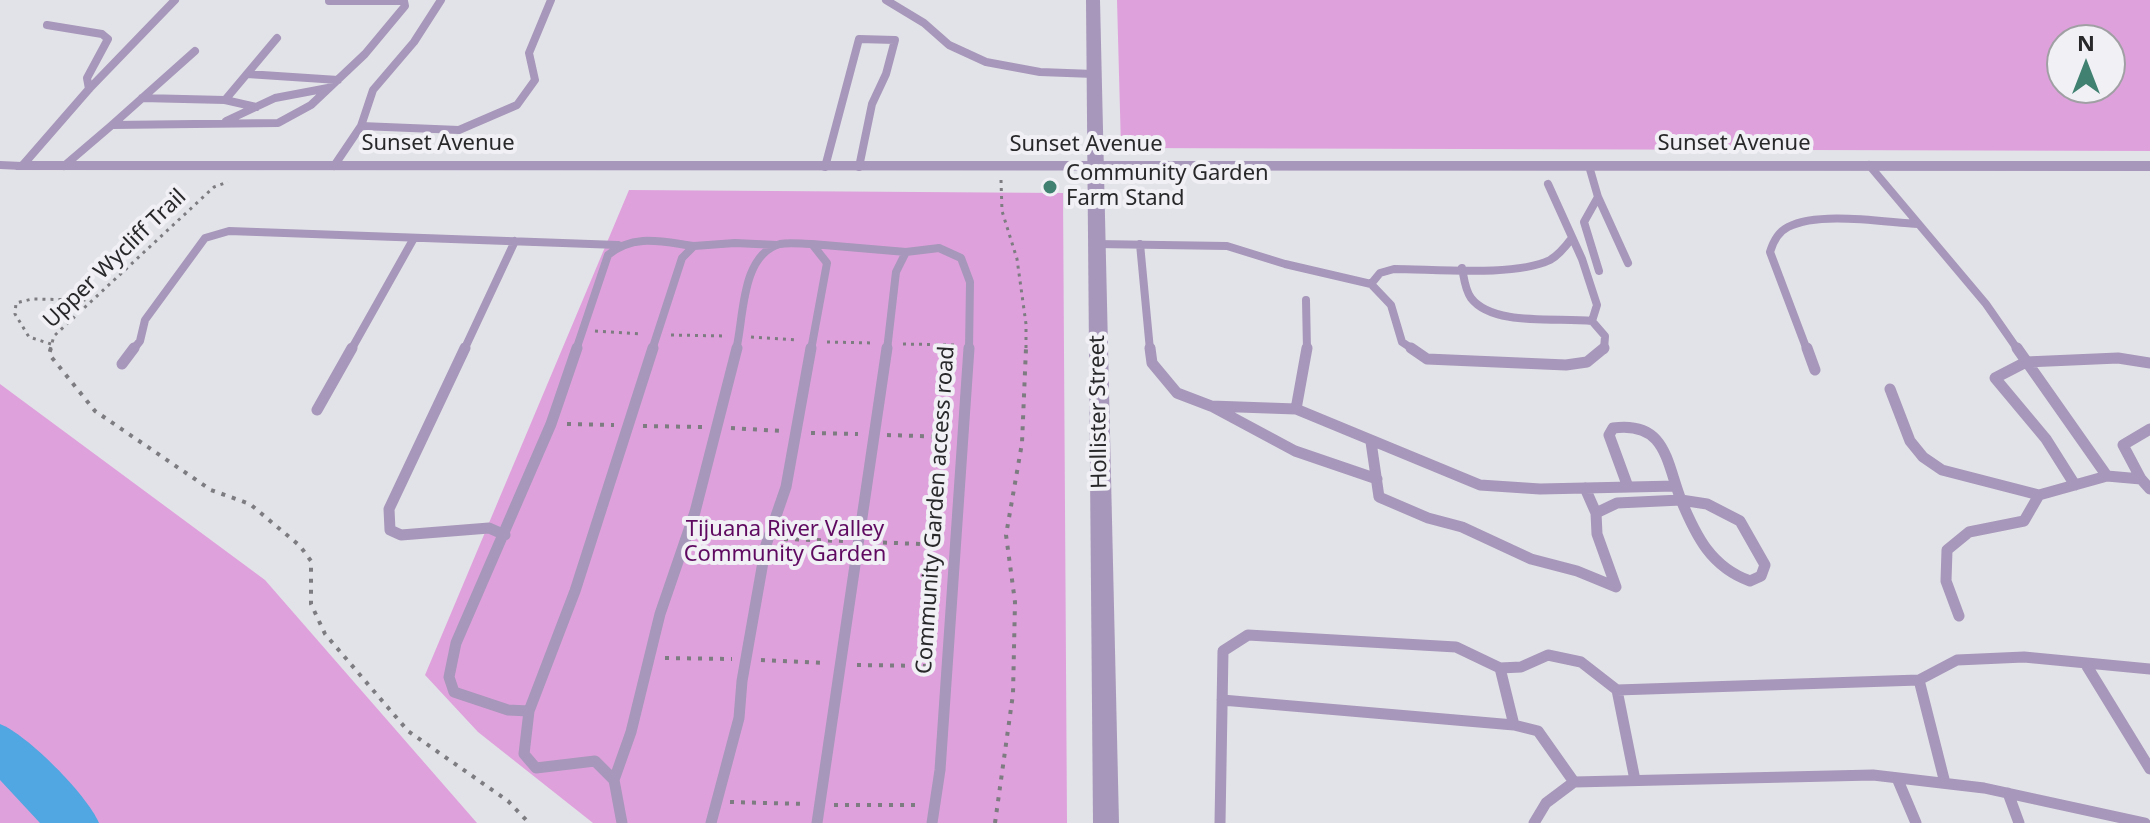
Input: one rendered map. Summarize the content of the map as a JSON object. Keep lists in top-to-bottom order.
{
  "streets": {
    "street": ["Sunset Avenue", "Hollister Street"],
    "lane": ["Community Garden access road"],
    "path": ["Upper Wycliff Trail"]
  },
  "crossings": [
    ["Sunset Avenue", "Hollister Street"]
  ],
  "parks": ["Tijuana River Valley Community Garden"],
  "places": ["Community Garden Farm Stand"],
  "north": "top"
}
